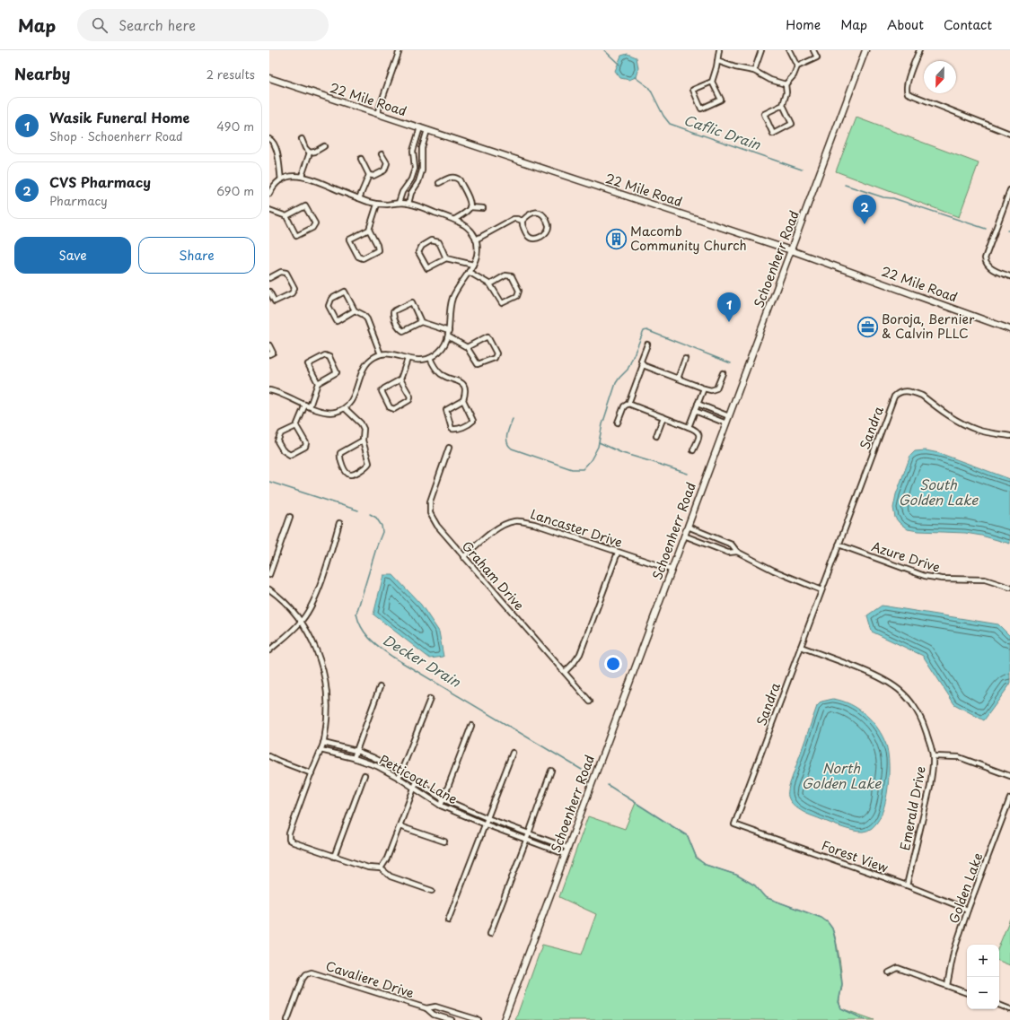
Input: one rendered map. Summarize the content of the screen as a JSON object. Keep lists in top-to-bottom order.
{
  "streets": {
    "street": [
      "22 Mile Road",
      "Schoenherr Road",
      "Sandra",
      "Lancaster Drive",
      "Azure Drive",
      "Graham Drive",
      "Petticoat Lane",
      "Emerald Drive",
      "Forest View",
      "Golden Lake",
      "Cavaliere Drive"
    ]
  },
  "crossings": [
    ["22 Mile Road", "Schoenherr Road"],
    ["Schoenherr Road", "Lancaster Drive"],
    ["Schoenherr Road", "Petticoat Lane"],
    ["Sandra", "Azure Drive"],
    ["Sandra", "Emerald Drive"],
    ["Sandra", "Forest View"],
    ["Lancaster Drive", "Graham Drive"],
    ["Emerald Drive", "Forest View"],
    ["Forest View", "Golden Lake"]
  ],
  "water": [
    "Caflic Drain",
    "South Golden Lake",
    "Decker Drain",
    "North Golden Lake"
  ],
  "places": {
    "building": ["Macomb Community Church"],
    "office": ["Boroja, Bernier & Calvin PLLC"]
  },
  "north": "bottom",
  "page": {
    "header": "Map",
    "search": "Search here",
    "nav": [
      "Home",
      "Map",
      "About",
      "Contact"
    ],
    "heading": ["Nearby", "2 results"],
    "list": [
      {
        "mark": "1",
        "name": "Wasik Funeral Home",
        "note": "Shop · Schoenherr Road",
        "value": "490 m"
      },
      {
        "mark": "2",
        "name": "CVS Pharmacy",
        "note": "Pharmacy",
        "value": "690 m"
      }
    ],
    "pins": ["2", "1"],
    "buttons": ["Save", "Share"],
    "map_buttons": ["+", "−"]
  }
}
